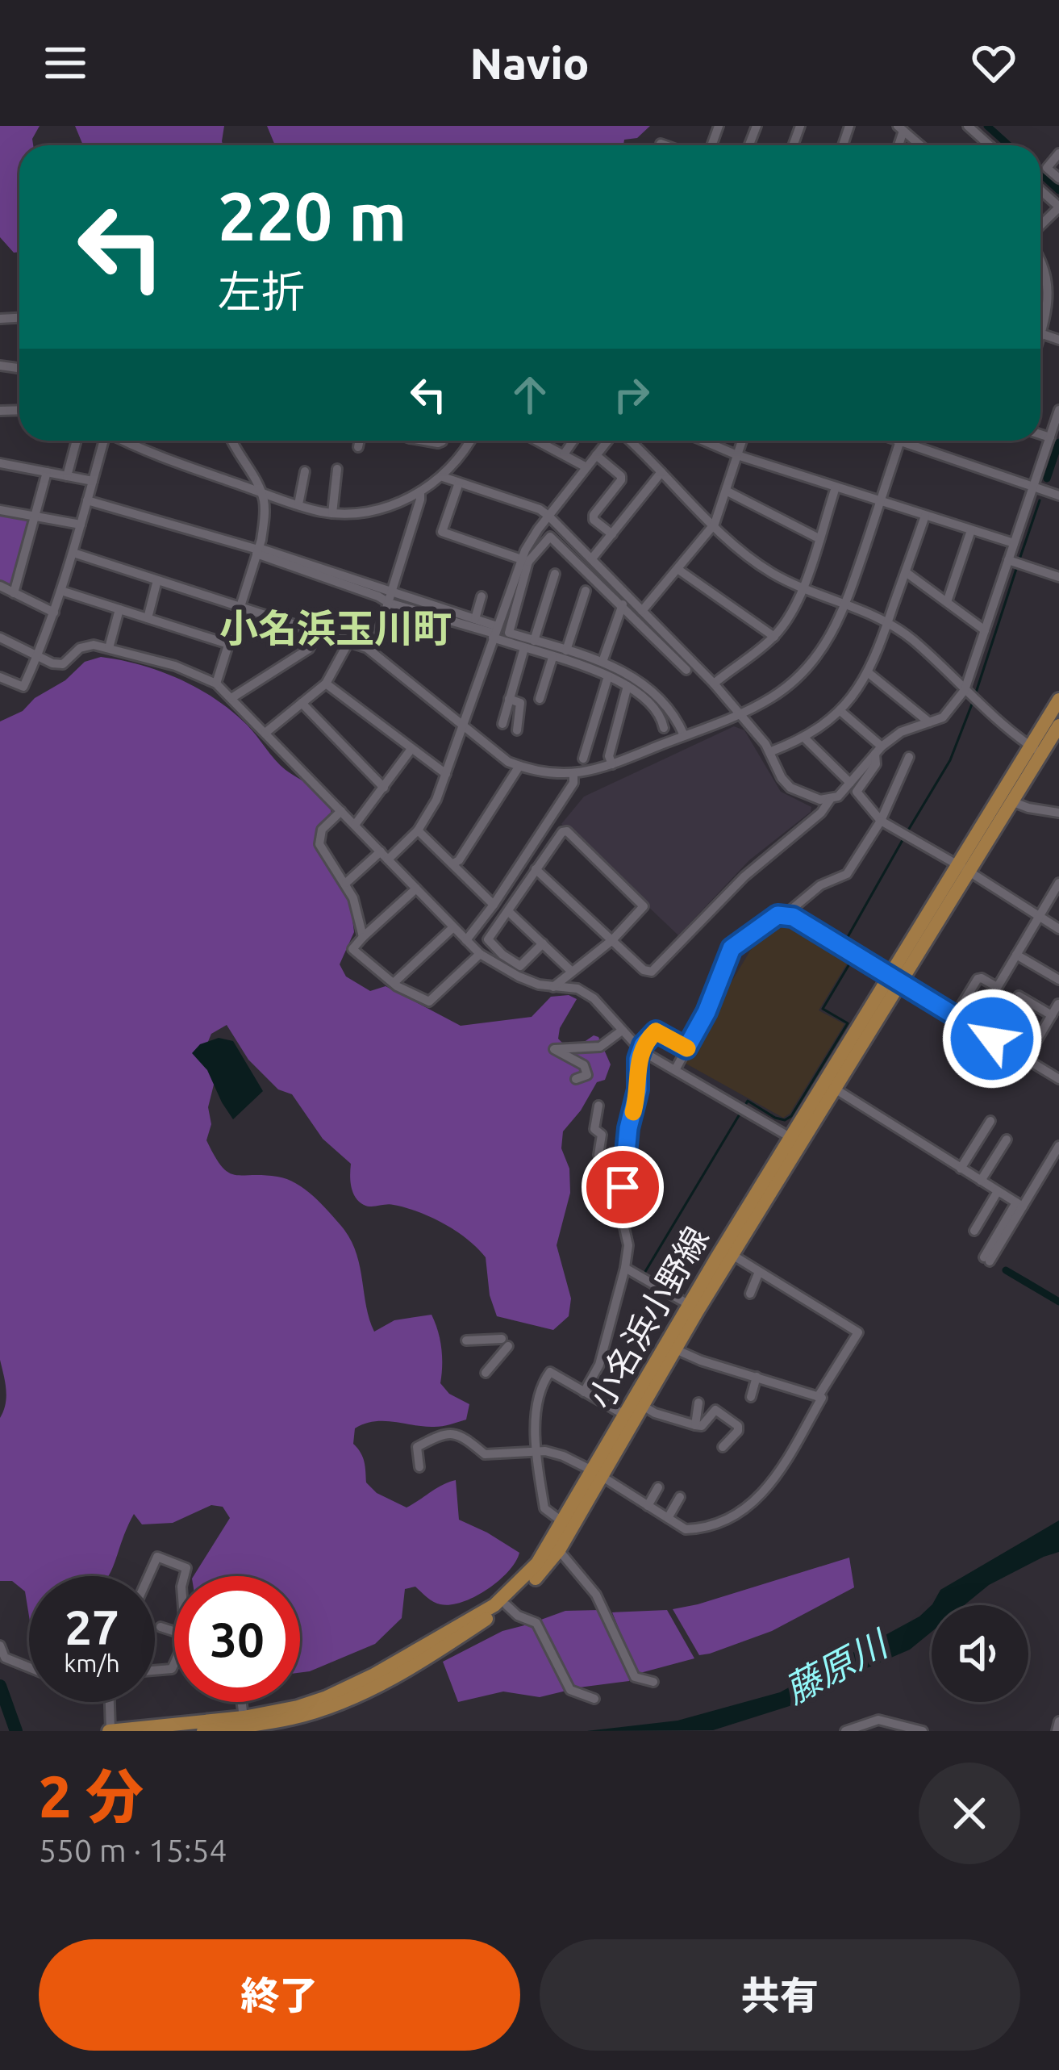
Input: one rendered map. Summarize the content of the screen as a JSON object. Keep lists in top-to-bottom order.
{
  "streets": {
    "main road": ["小名浜小野線"]
  },
  "districts": ["小名浜玉川町"],
  "water": ["藤原川"],
  "page": {
    "header": "Navio",
    "turn": ["220 m", "左折"],
    "speed": "27 km/h",
    "limit": "30",
    "heading": ["2 分", "550 m · 15:54"],
    "buttons": ["終了", "共有"]
  }
}
